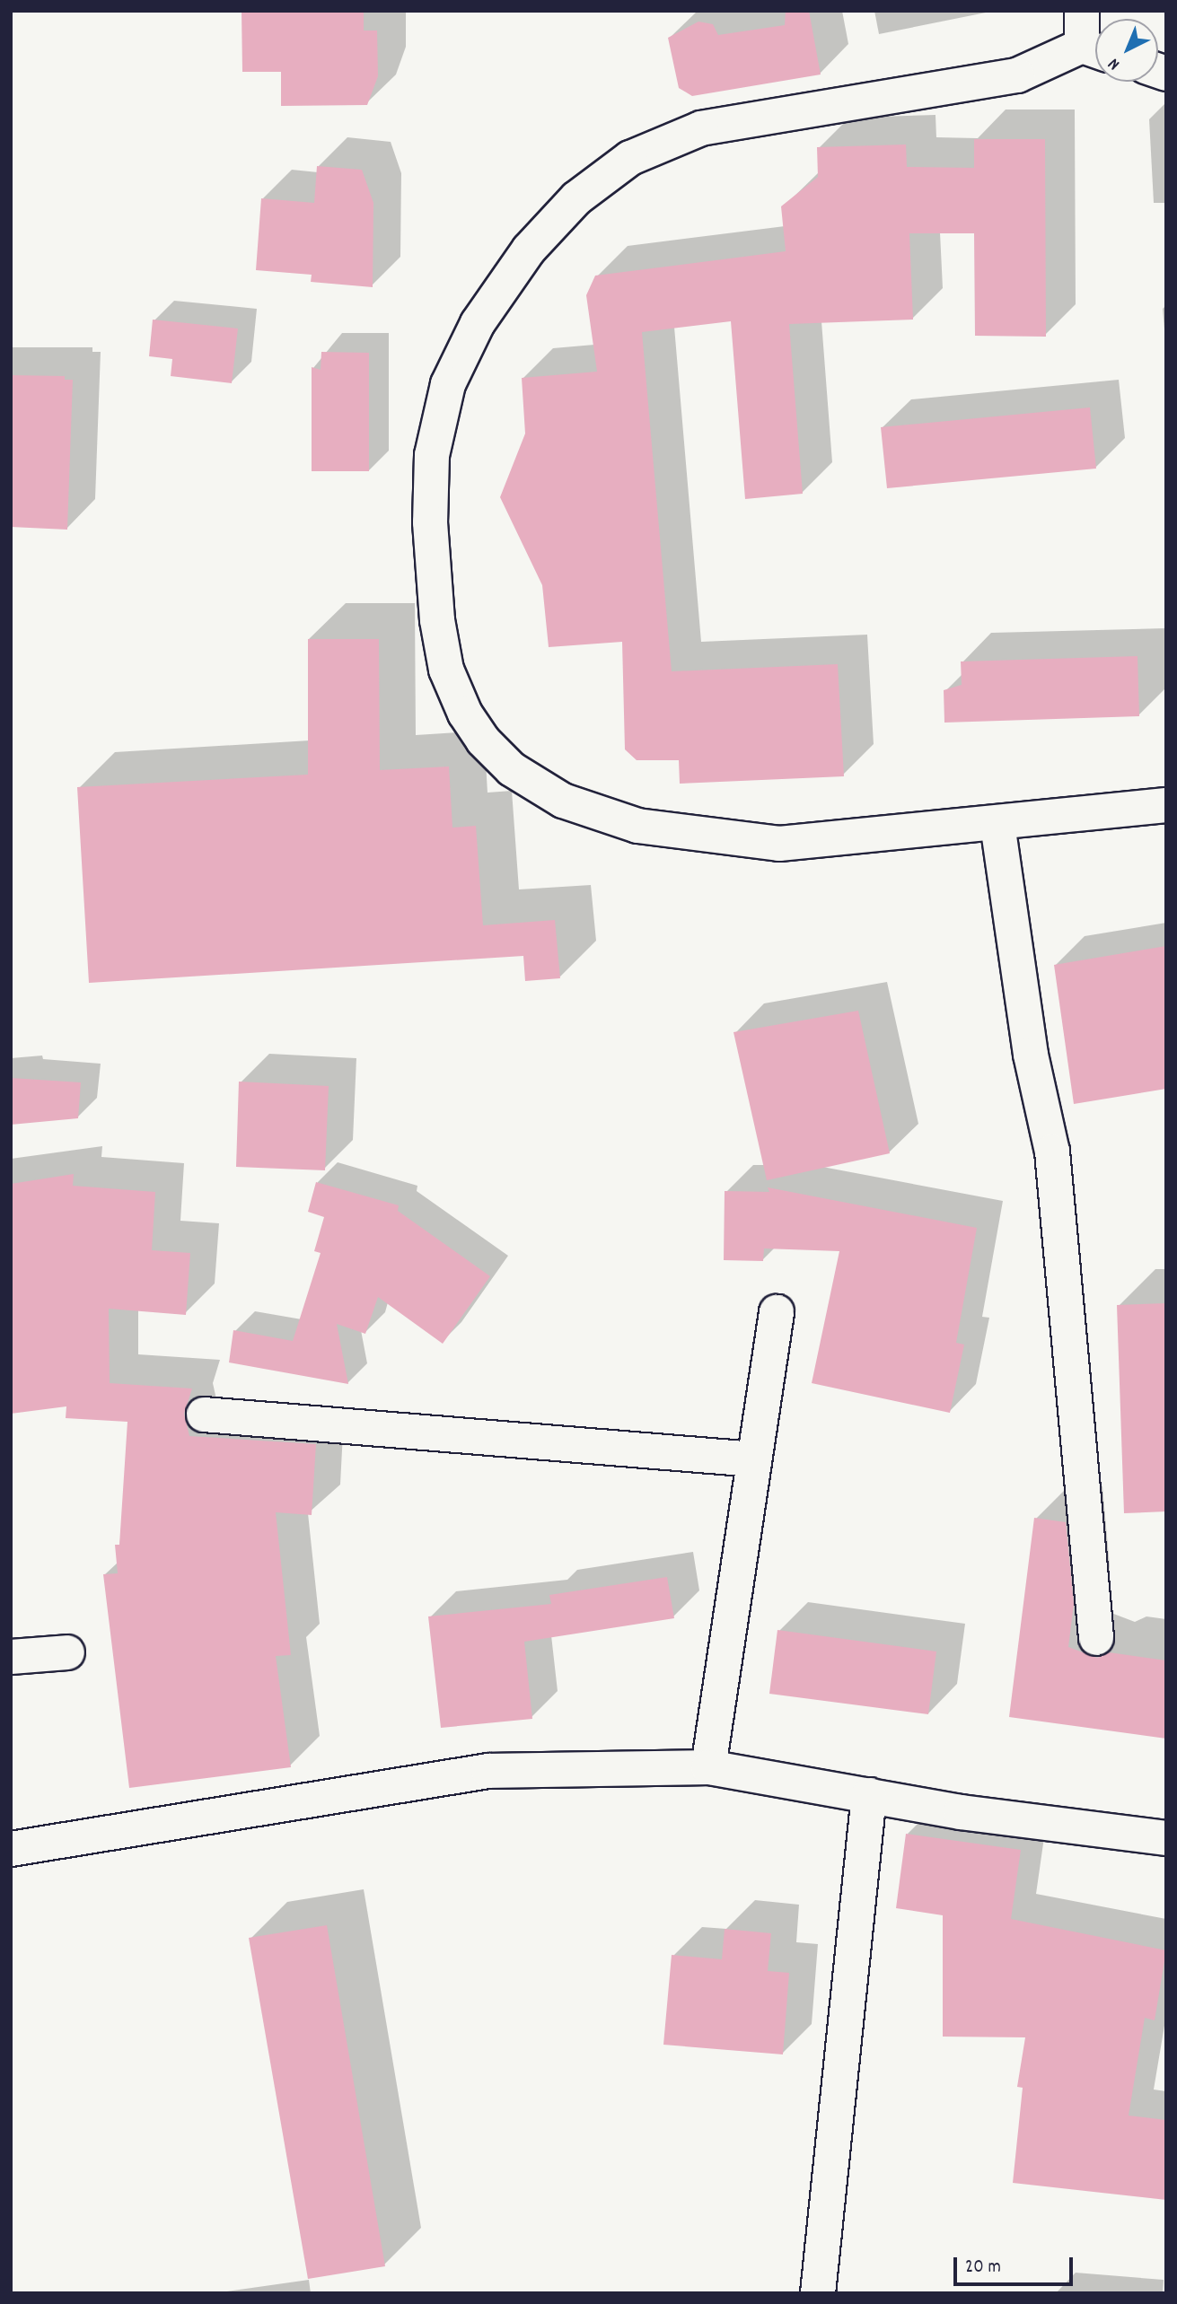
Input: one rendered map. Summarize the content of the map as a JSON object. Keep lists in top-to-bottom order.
{
  "scale_bar": "20 m",
  "north": "bottom left"
}
